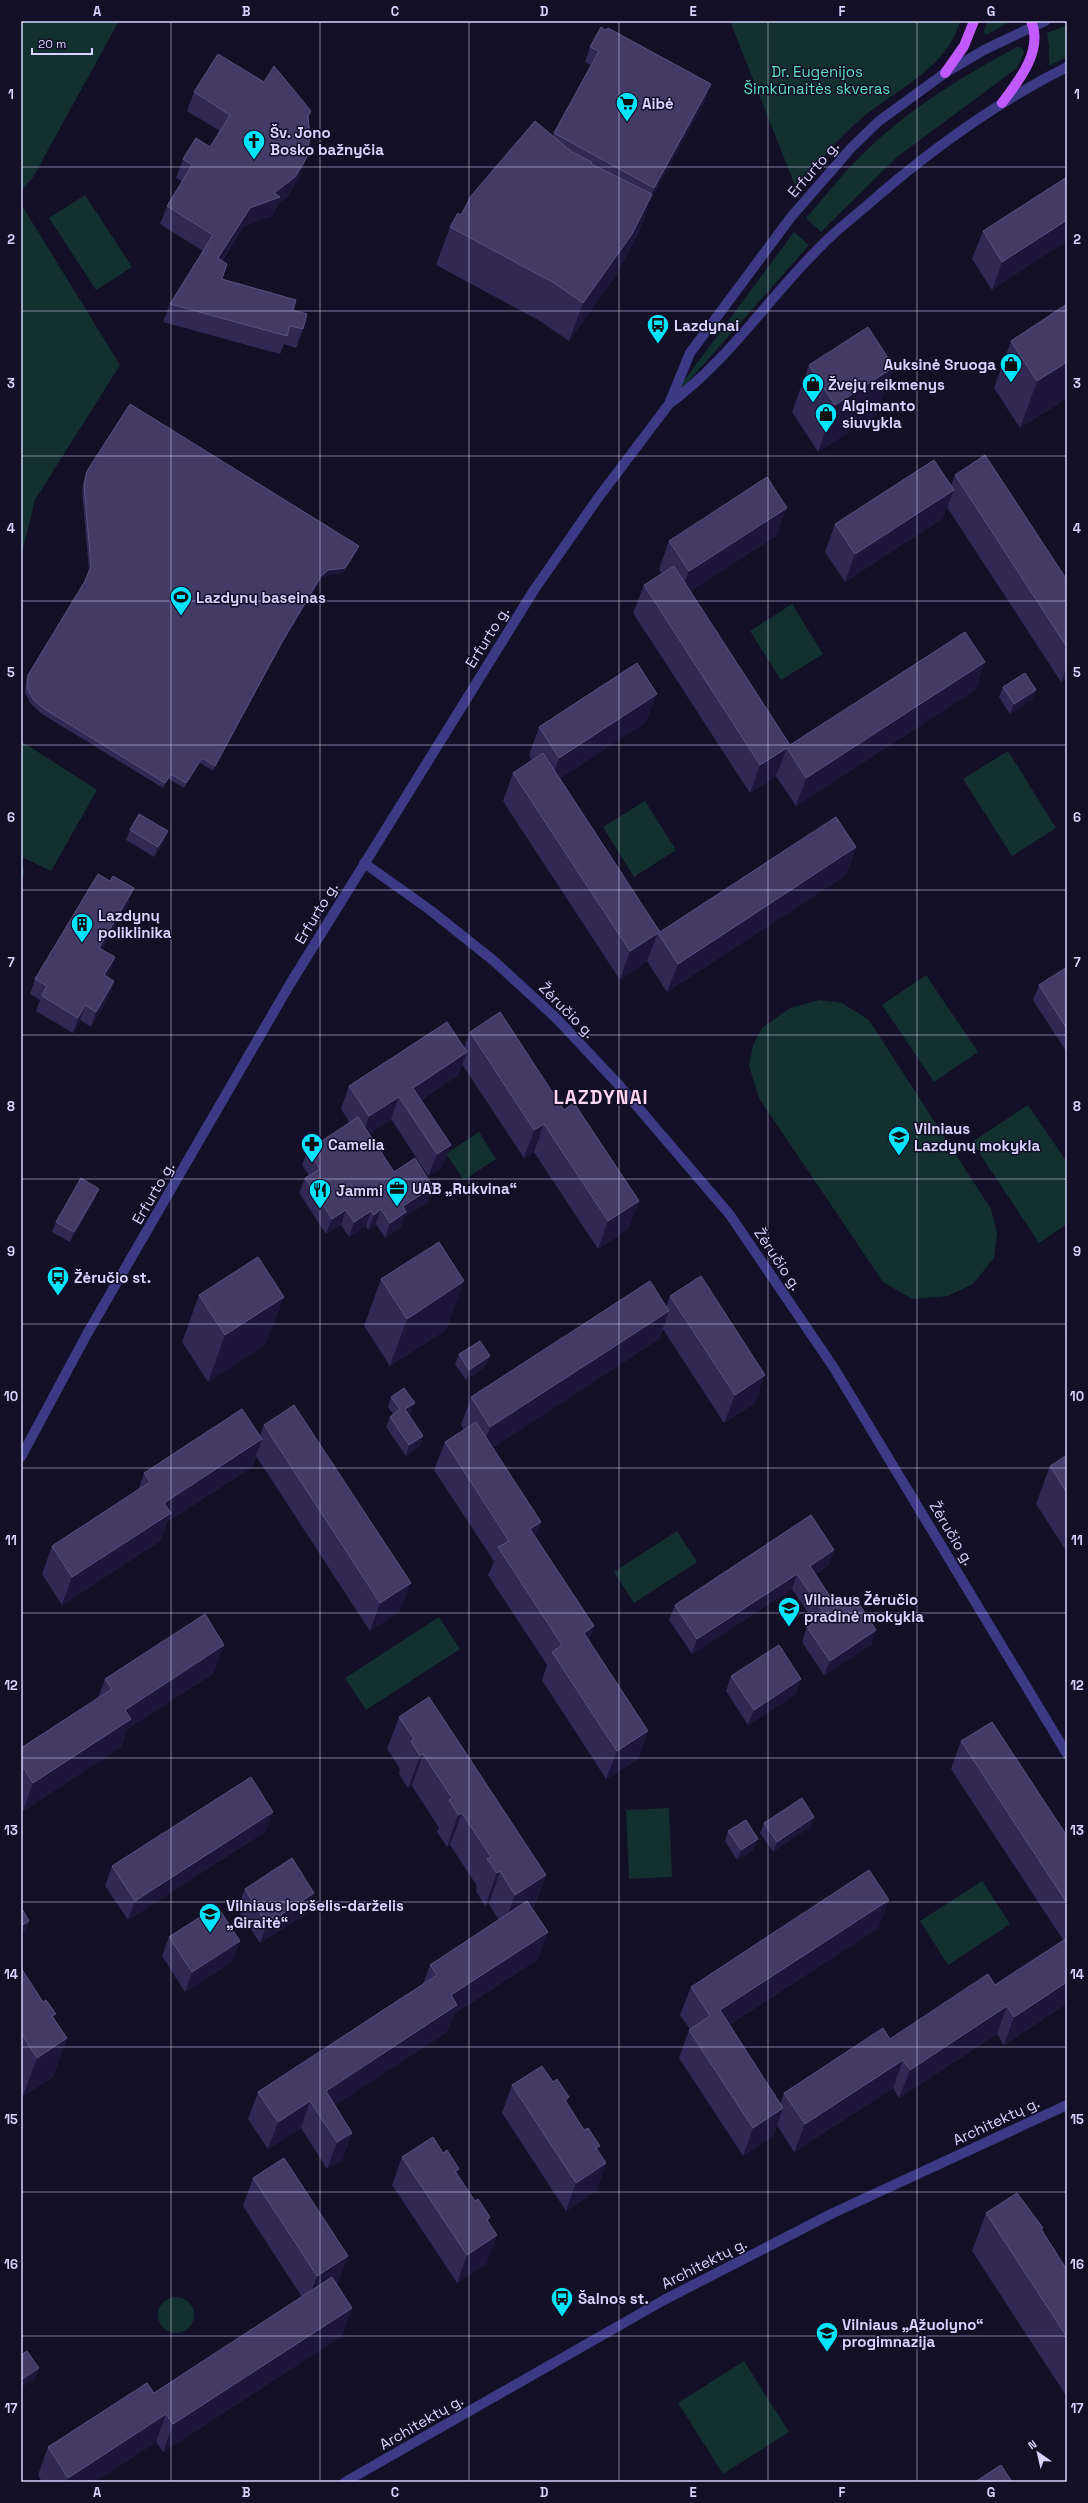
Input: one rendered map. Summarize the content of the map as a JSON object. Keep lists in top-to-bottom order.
{
  "streets": {
    "street": ["Erfurto g.", "Žėručio g.", "Architektų g."]
  },
  "crossings": [
    ["Erfurto g.", "Žėručio g."]
  ],
  "districts": ["LAZDYNAI"],
  "parks": ["Dr. Eugenijos Šimkūnaitės skveras"],
  "places": {
    "supermarket": ["Aibė"],
    "church": ["Šv. Jono Bosko bažnyčia"],
    "bus stop": ["Lazdynai", "Žėručio st.", "Šalnos st."],
    "shop": ["Auksinė Sruoga", "Žvejų reikmenys", "Algimanto siuvykla"],
    "sports": ["Lazdynų baseinas"],
    "building": ["Lazdynų poliklinika"],
    "school or university": [
      "Vilniaus Lazdynų mokykla",
      "Vilniaus Žėručio pradinė mokykla",
      "Vilniaus lopšelis-darželis „Giraitė“",
      "Vilniaus „Ąžuolyno“ progimnazija"
    ],
    "pharmacy": ["Camelia"],
    "office": ["UAB „Rukvina“"],
    "restaurant": ["Jammi"]
  },
  "scale_bar": "20 m",
  "north": "top left",
  "grid": {
    "columns": [
      "A",
      "B",
      "C",
      "D",
      "E",
      "F",
      "G"
    ],
    "rows": [
      "1",
      "2",
      "3",
      "4",
      "5",
      "6",
      "7",
      "8",
      "9",
      "10",
      "11",
      "12",
      "13",
      "14",
      "15",
      "16",
      "17"
    ]
  }
}
